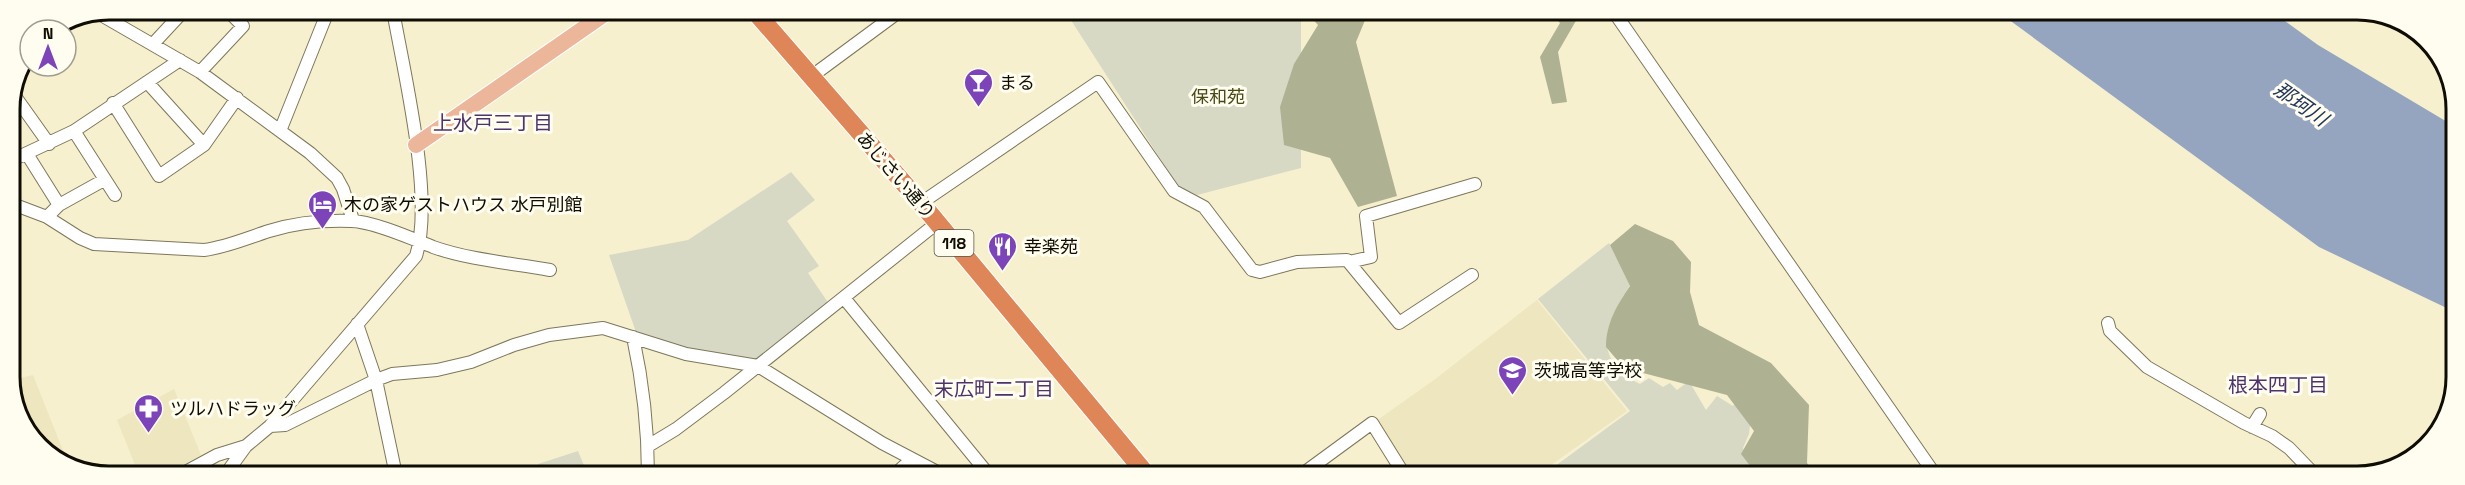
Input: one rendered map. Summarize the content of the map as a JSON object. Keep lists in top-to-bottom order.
{
  "streets": {
    "highway": ["あじさい通り", "118"]
  },
  "districts": ["上水戸三丁目", "根本四丁目", "末広町二丁目"],
  "water": ["那珂川"],
  "parks": ["保和苑"],
  "places": {
    "bar": ["まる"],
    "hotel": ["木の家ゲストハウス 水戸別館"],
    "restaurant": ["幸楽苑"],
    "school or university": ["茨城高等学校"],
    "pharmacy": ["ツルハドラッグ"]
  },
  "north": "top"
}
